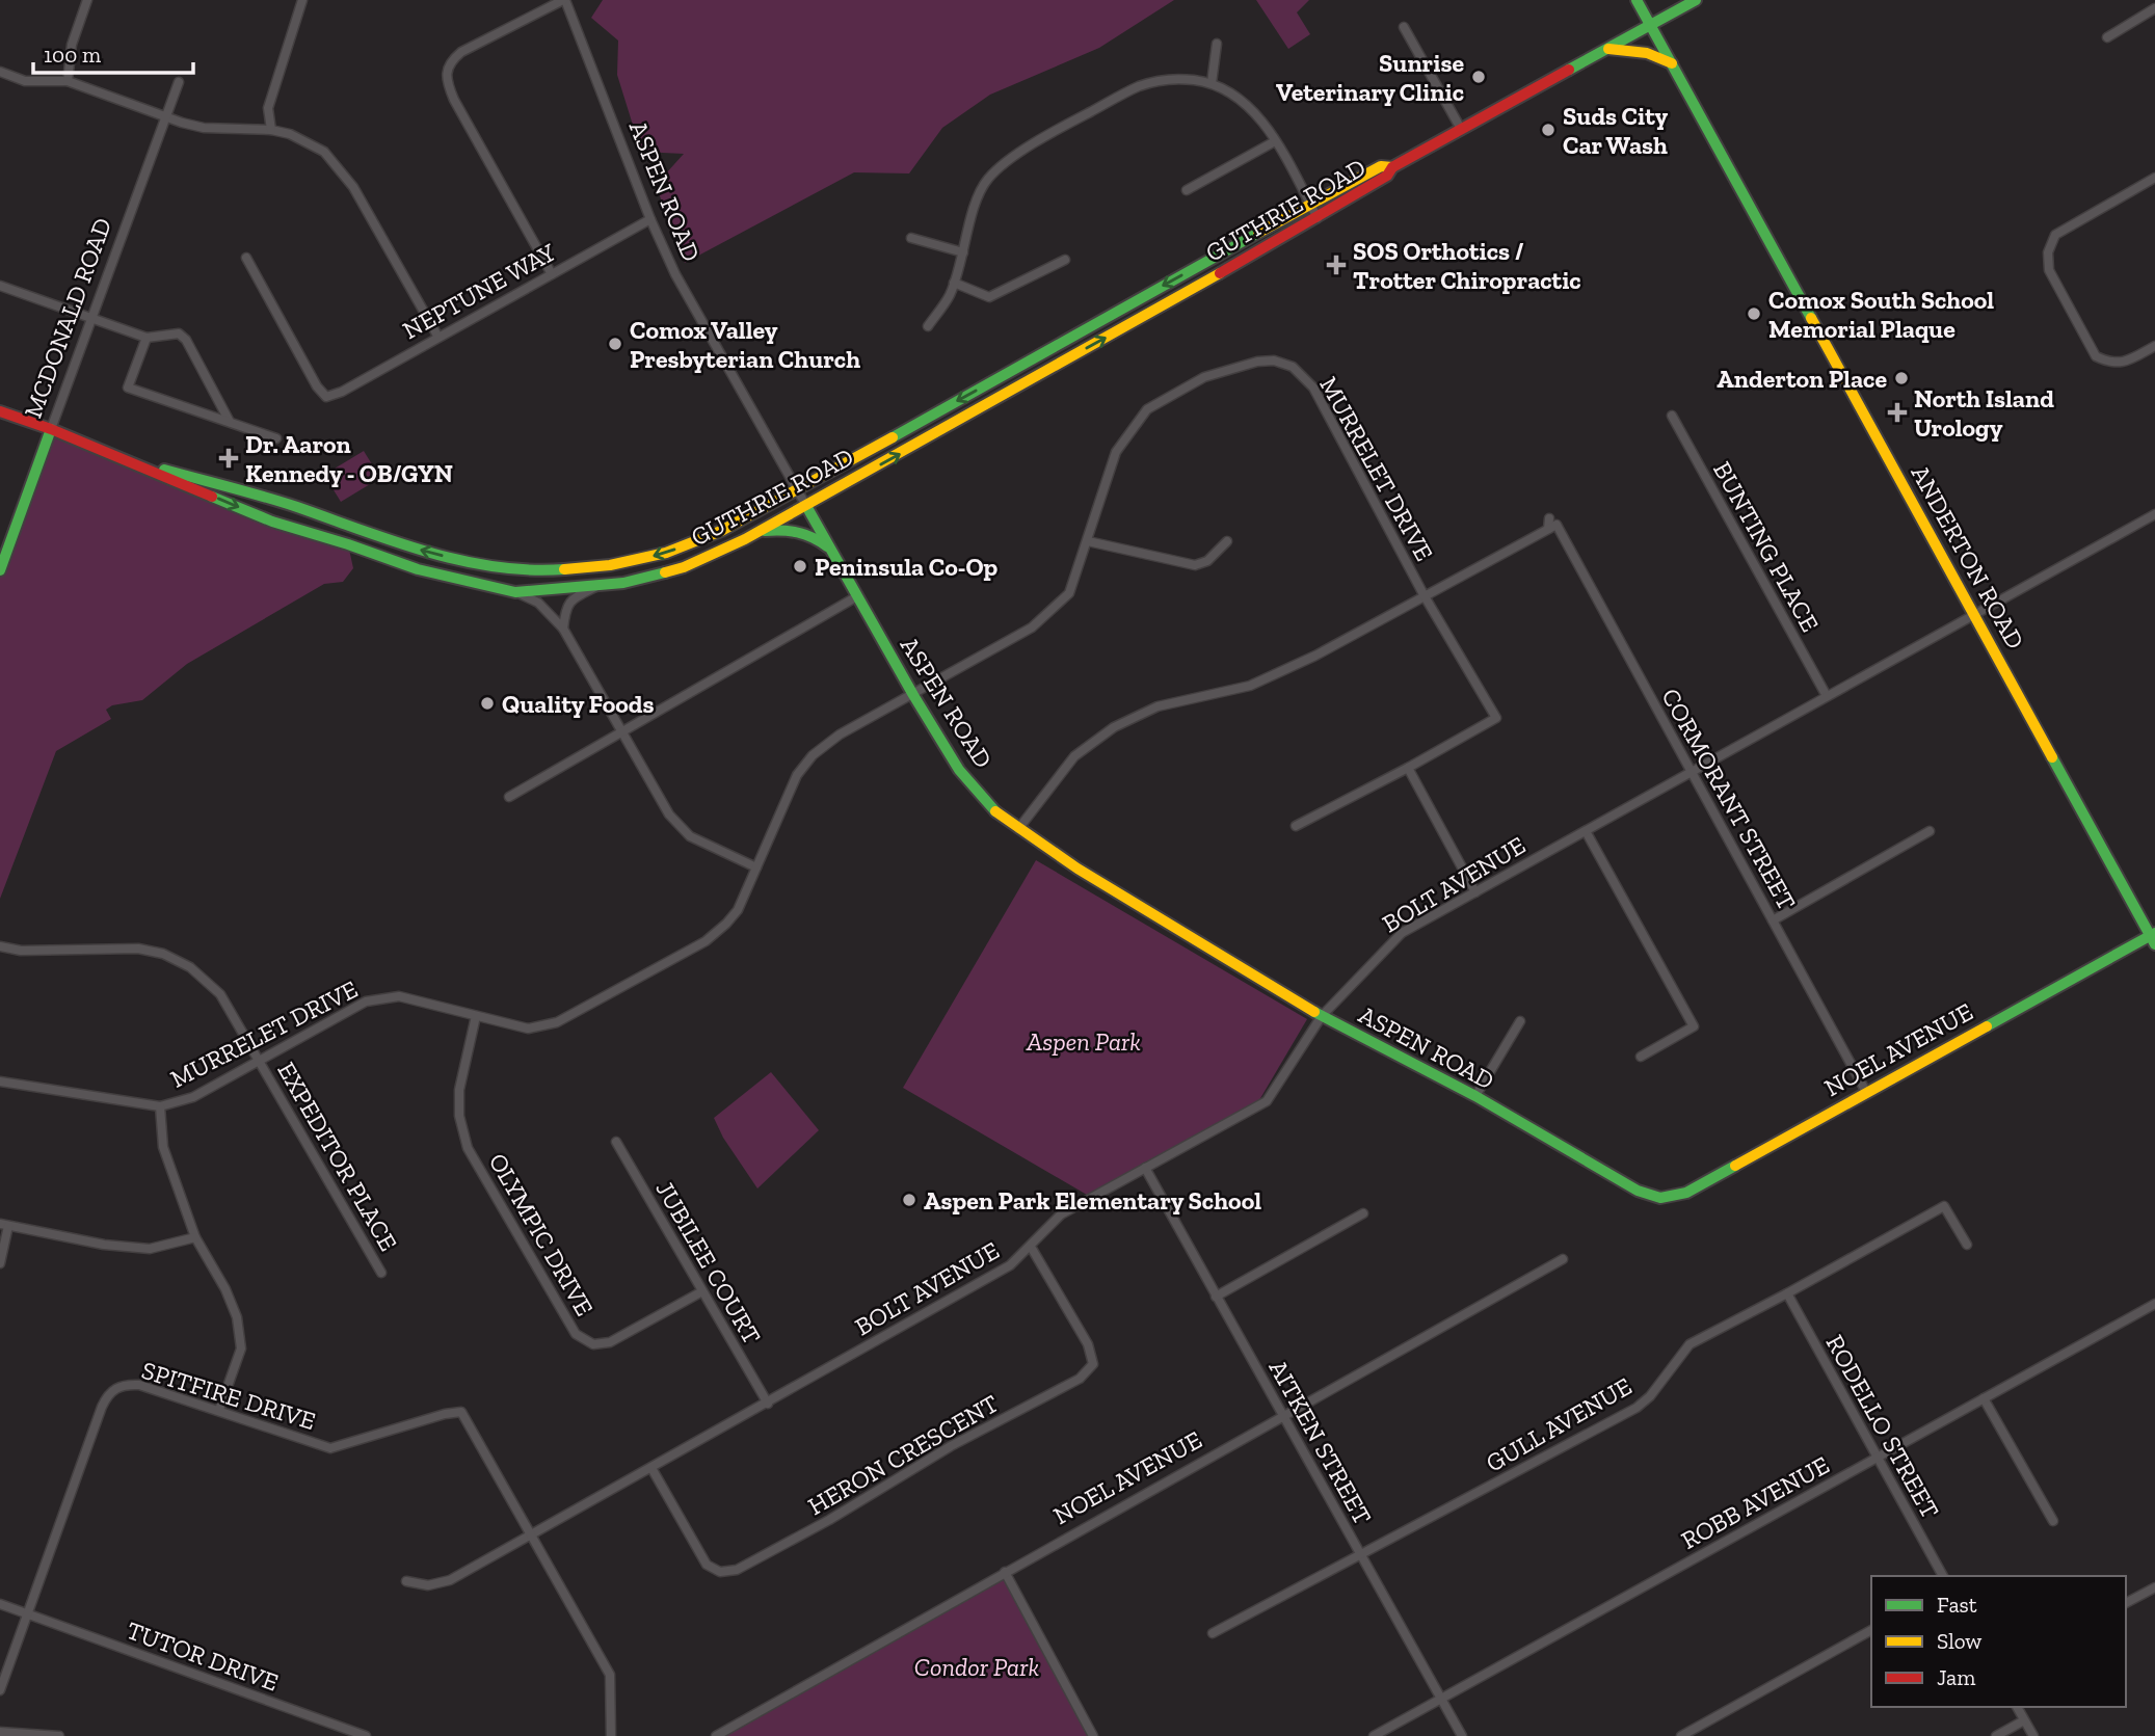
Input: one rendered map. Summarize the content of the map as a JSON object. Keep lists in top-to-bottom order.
{
  "streets": {
    "main road": [
      "ASPEN ROAD",
      "GUTHRIE ROAD",
      "MCDONALD ROAD",
      "ANDERTON ROAD",
      "NOEL AVENUE"
    ],
    "street": [
      "NEPTUNE WAY",
      "MURRELET DRIVE",
      "BUNTING PLACE",
      "CORMORANT STREET",
      "BOLT AVENUE",
      "EXPEDITOR PLACE",
      "OLYMPIC DRIVE",
      "JUBILEE COURT",
      "SPITFIRE DRIVE",
      "GULL AVENUE",
      "RODELLO STREET",
      "AITKEN STREET",
      "HERON CRESCENT",
      "ROBB AVENUE",
      "TUTOR DRIVE"
    ]
  },
  "crossings": [
    ["ASPEN ROAD", "GUTHRIE ROAD"],
    ["ASPEN ROAD", "NEPTUNE WAY"],
    ["ASPEN ROAD", "MURRELET DRIVE"],
    ["ASPEN ROAD", "BOLT AVENUE"],
    ["ASPEN ROAD", "NOEL AVENUE"],
    ["GUTHRIE ROAD", "MCDONALD ROAD"],
    ["GUTHRIE ROAD", "ANDERTON ROAD"],
    ["MURRELET DRIVE", "EXPEDITOR PLACE"],
    ["MURRELET DRIVE", "OLYMPIC DRIVE"],
    ["BUNTING PLACE", "BOLT AVENUE"],
    ["ANDERTON ROAD", "BOLT AVENUE"],
    ["ANDERTON ROAD", "NOEL AVENUE"],
    ["CORMORANT STREET", "BOLT AVENUE"],
    ["CORMORANT STREET", "NOEL AVENUE"],
    ["BOLT AVENUE", "JUBILEE COURT"],
    ["BOLT AVENUE", "SPITFIRE DRIVE"],
    ["BOLT AVENUE", "AITKEN STREET"],
    ["BOLT AVENUE", "HERON CRESCENT"],
    ["NOEL AVENUE", "AITKEN STREET"],
    ["OLYMPIC DRIVE", "JUBILEE COURT"],
    ["SPITFIRE DRIVE", "TUTOR DRIVE"],
    ["GULL AVENUE", "RODELLO STREET"],
    ["GULL AVENUE", "AITKEN STREET"],
    ["RODELLO STREET", "ROBB AVENUE"],
    ["AITKEN STREET", "ROBB AVENUE"]
  ],
  "parks": ["Aspen Park", "Condor Park"],
  "places": {
    "other": [
      "Sunrise Veterinary Clinic",
      "Suds City Car Wash",
      "Comox South School Memorial Plaque",
      "Comox Valley Presbyterian Church",
      "Anderton Place",
      "Peninsula Co-Op",
      "Quality Foods",
      "Aspen Park Elementary School"
    ],
    "health": ["SOS Orthotics / Trotter Chiropractic", "North Island Urology", "Dr. Aaron Kennedy - OB/GYN"]
  },
  "legend": ["Fast", "Slow", "Jam"],
  "scale_bar": "100 m"
}
